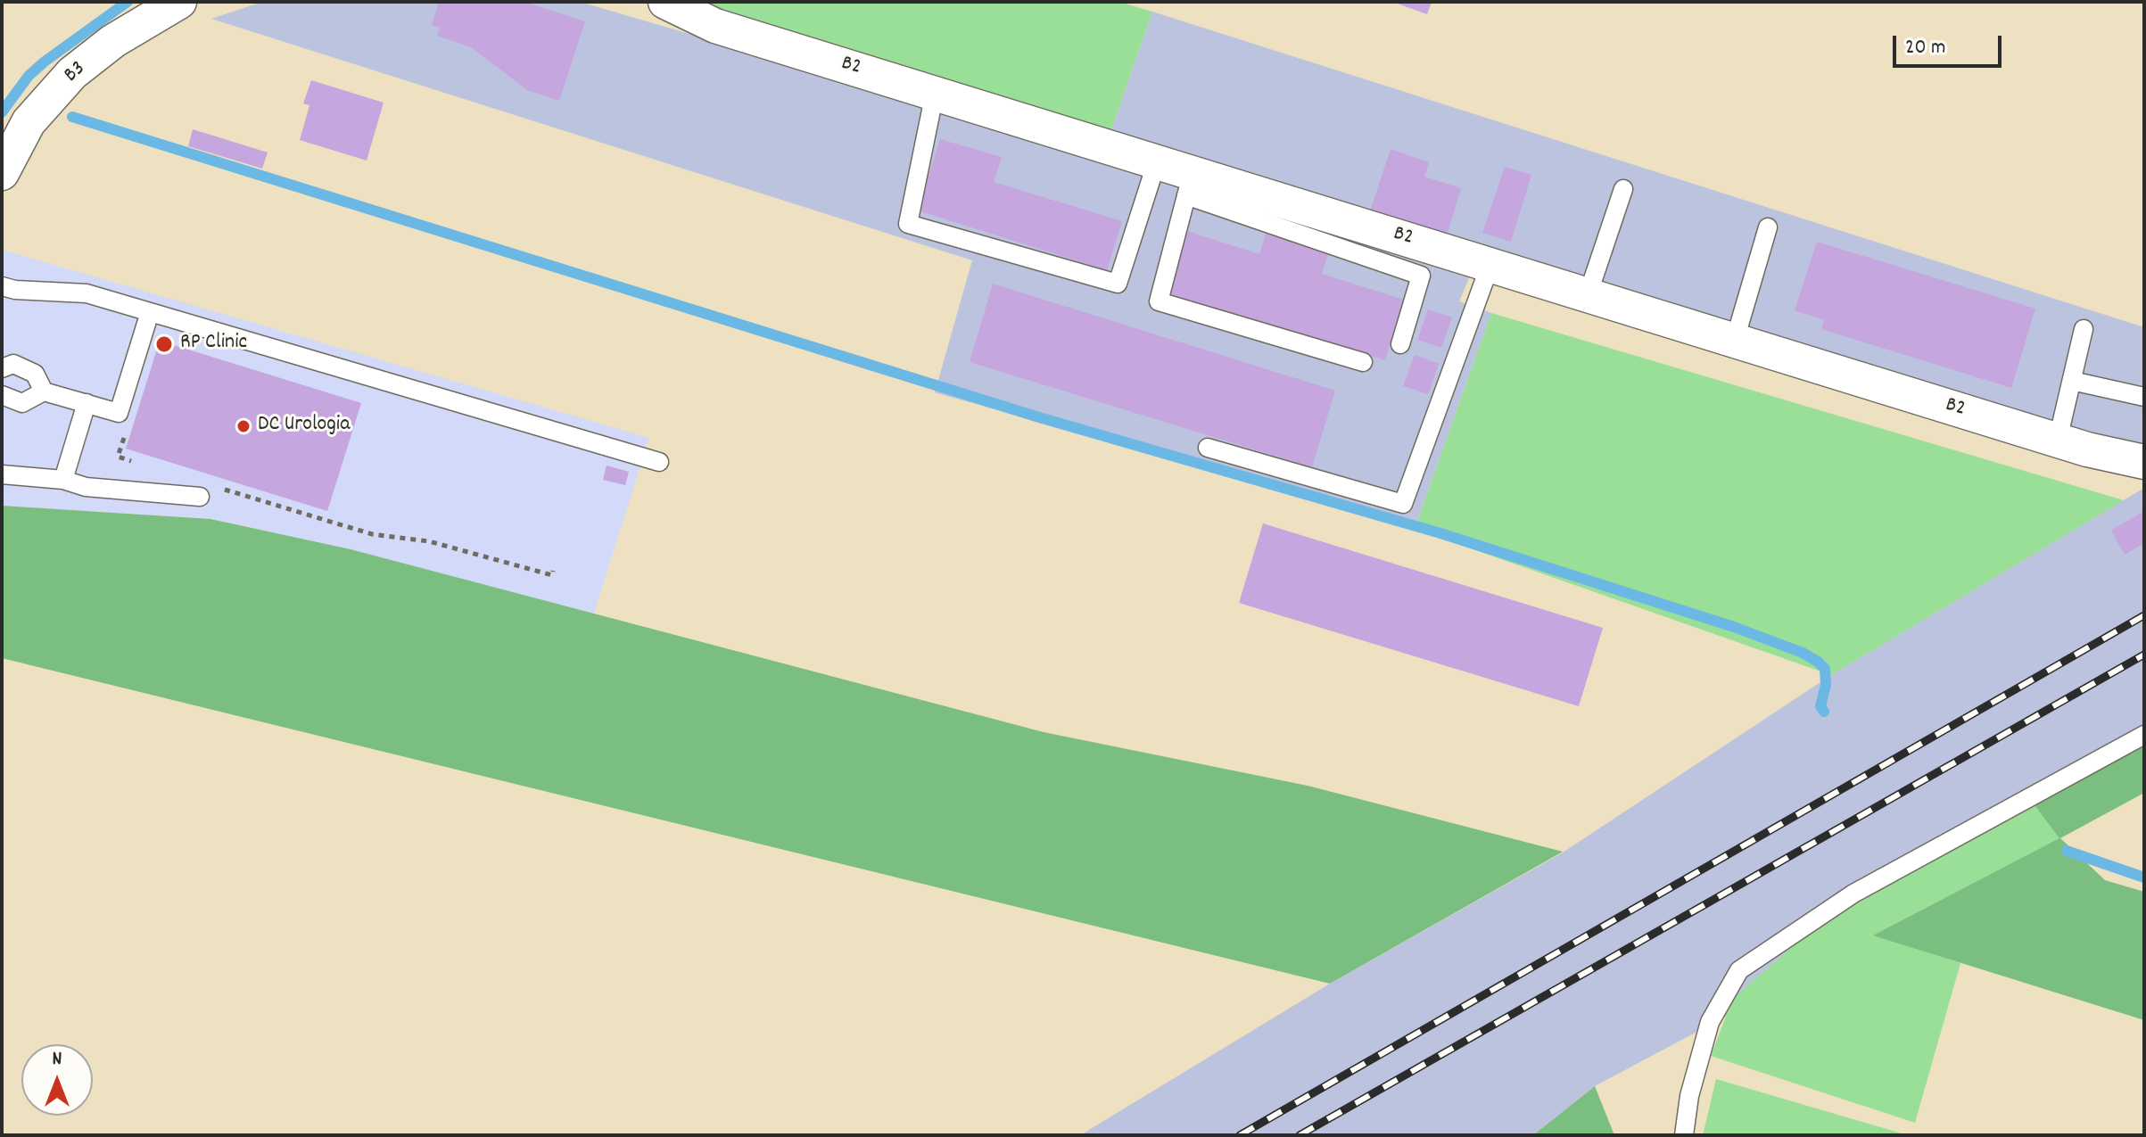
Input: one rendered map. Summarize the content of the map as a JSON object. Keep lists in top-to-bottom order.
{
  "streets": {
    "street": ["B2", "B3"]
  },
  "places": ["RP Clinic", "DC Urologia"],
  "scale_bar": "20 m",
  "north": "top"
}
